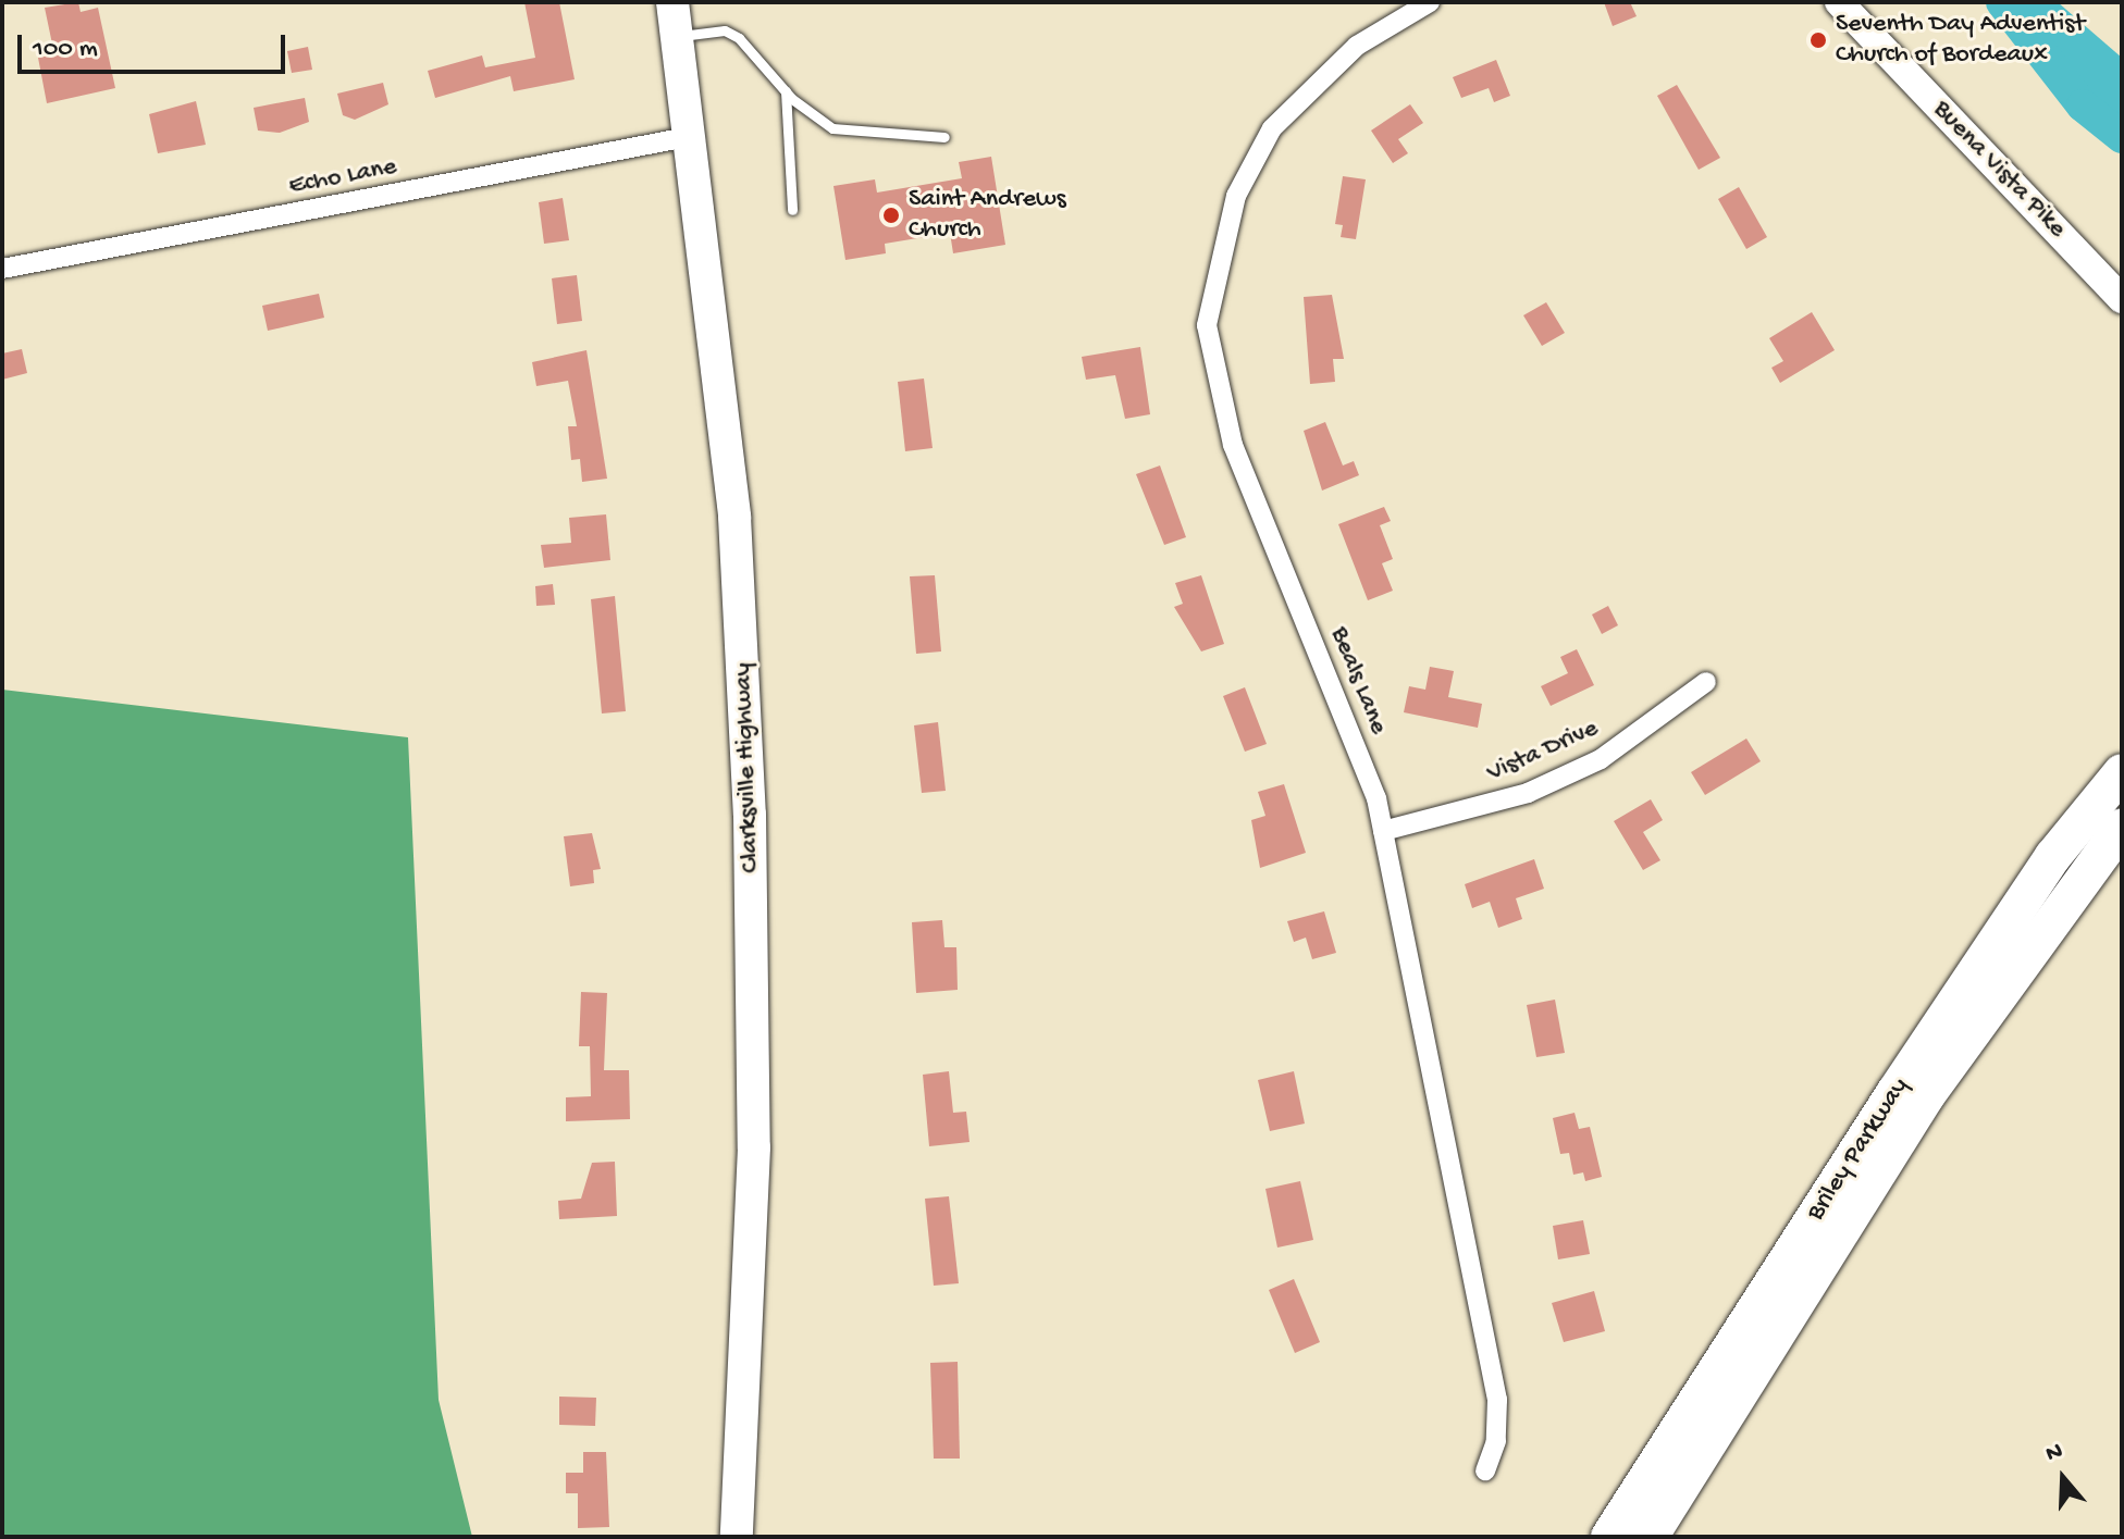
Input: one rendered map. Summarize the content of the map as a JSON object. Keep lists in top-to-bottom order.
{
  "streets": {
    "highway": ["Briley Parkway"],
    "main road": ["Buena Vista Pike", "Clarksville Highway"],
    "street": ["Echo Lane", "Beals Lane", "Vista Drive"]
  },
  "crossings": [
    ["Echo Lane", "Clarksville Highway"],
    ["Beals Lane", "Vista Drive"]
  ],
  "places": ["Seventh Day Adventist Church of Bordeaux", "Saint Andrews Church"],
  "scale_bar": "100 m",
  "north": "top"
}
